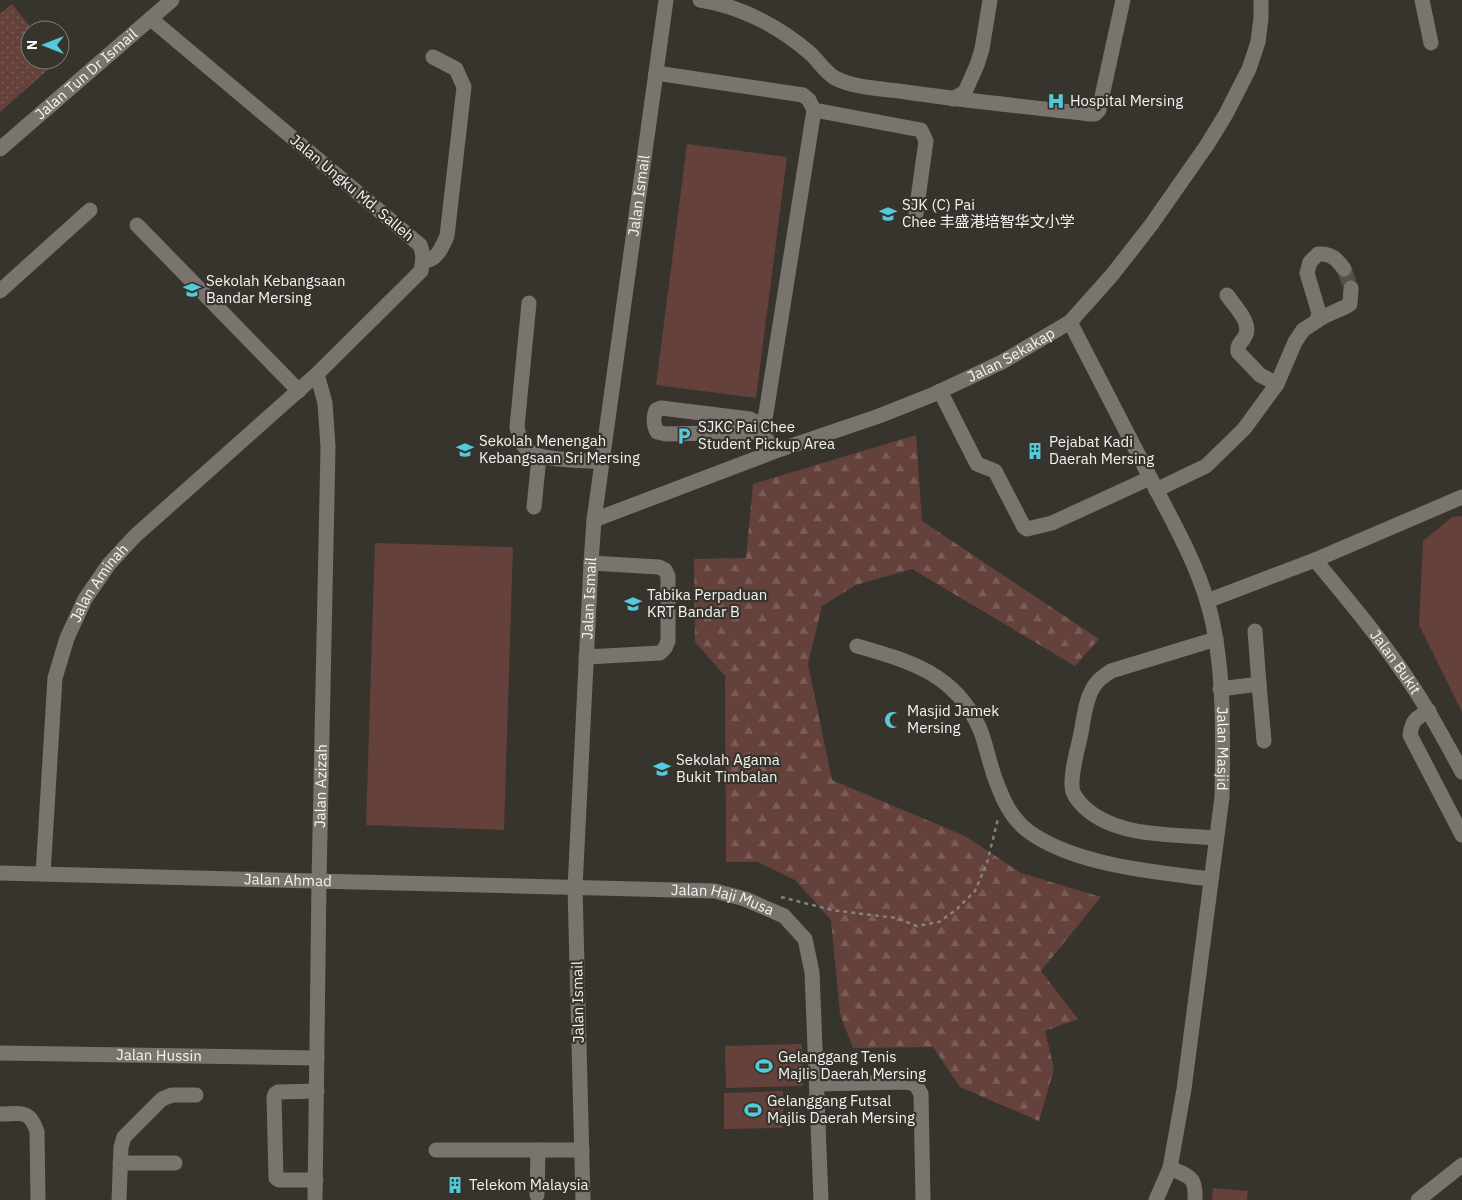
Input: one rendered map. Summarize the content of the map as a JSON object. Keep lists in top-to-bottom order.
{
  "streets": {
    "street": [
      "Jalan Tun Dr Ismail",
      "Jalan Ungku Md. Salleh",
      "Jalan Ismail",
      "Jalan Sekakap",
      "Jalan Aminah",
      "Jalan Bukit",
      "Jalan Masjid",
      "Jalan Azizah",
      "Jalan Ahmad",
      "Jalan Haji Musa",
      "Jalan Hussin"
    ]
  },
  "crossings": [
    ["Jalan Tun Dr Ismail", "Jalan Ungku Md. Salleh"],
    ["Jalan Ismail", "Jalan Sekakap"],
    ["Jalan Ismail", "Jalan Ahmad"],
    ["Jalan Ismail", "Jalan Haji Musa"],
    ["Jalan Sekakap", "Jalan Masjid"],
    ["Jalan Aminah", "Jalan Azizah"],
    ["Jalan Aminah", "Jalan Ahmad"],
    ["Jalan Azizah", "Jalan Ahmad"],
    ["Jalan Azizah", "Jalan Hussin"],
    ["Jalan Ahmad", "Jalan Haji Musa"]
  ],
  "places": {
    "hospital": ["Hospital Mersing"],
    "school or university": [
      "SJK (C) Pai Chee 丰盛港培智华文小学",
      "Sekolah Kebangsaan Bandar Mersing",
      "Sekolah Menengah Kebangsaan Sri Mersing",
      "Tabika Perpaduan KRT Bandar B",
      "Sekolah Agama Bukit Timbalan"
    ],
    "parking": ["SJKC Pai Chee Student Pickup Area"],
    "building": ["Pejabat Kadi Daerah Mersing", "Telekom Malaysia"],
    "mosque": ["Masjid Jamek Mersing"],
    "sports": ["Gelanggang Tenis Majlis Daerah Mersing", "Gelanggang Futsal Majlis Daerah Mersing"]
  },
  "north": "left"
}
